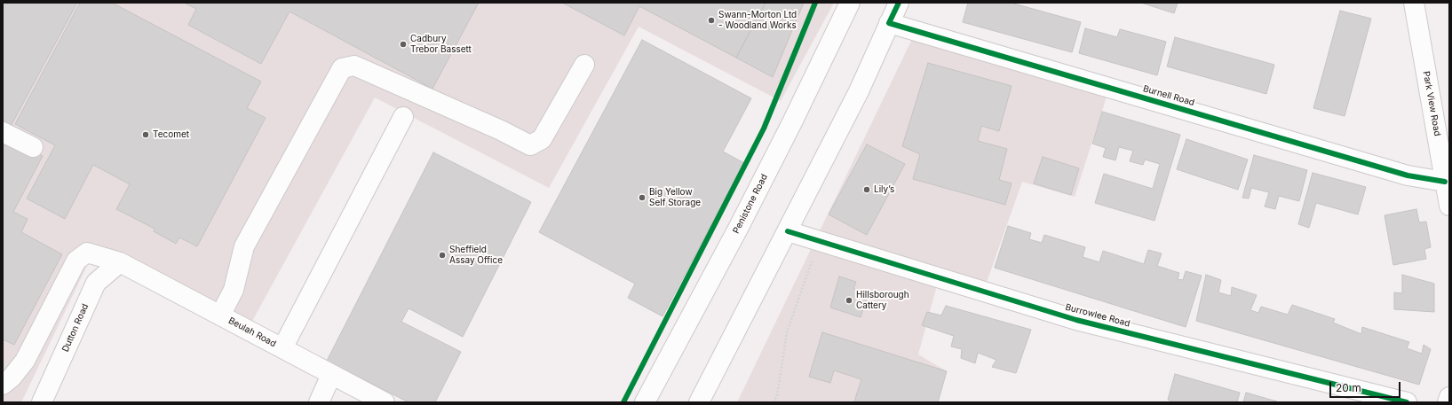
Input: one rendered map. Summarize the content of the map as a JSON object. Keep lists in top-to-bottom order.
{
  "streets": {
    "main road": [
      "Burnell Road",
      "Park View Road",
      "Penistone Road",
      "Burrowlee Road",
      "Dutton Road",
      "Beulah Road"
    ]
  },
  "crossings": [
    ["Burnell Road", "Park View Road"],
    ["Dutton Road", "Beulah Road"]
  ],
  "places": [
    "Swann-Morton Ltd - Woodland Works",
    "Cadbury Trebor Bassett",
    "Tecomet",
    "Lily’s",
    "Big Yellow Self Storage",
    "Sheffield Assay Office",
    "Hillsborough Cattery"
  ],
  "scale_bar": "20 m"
}
